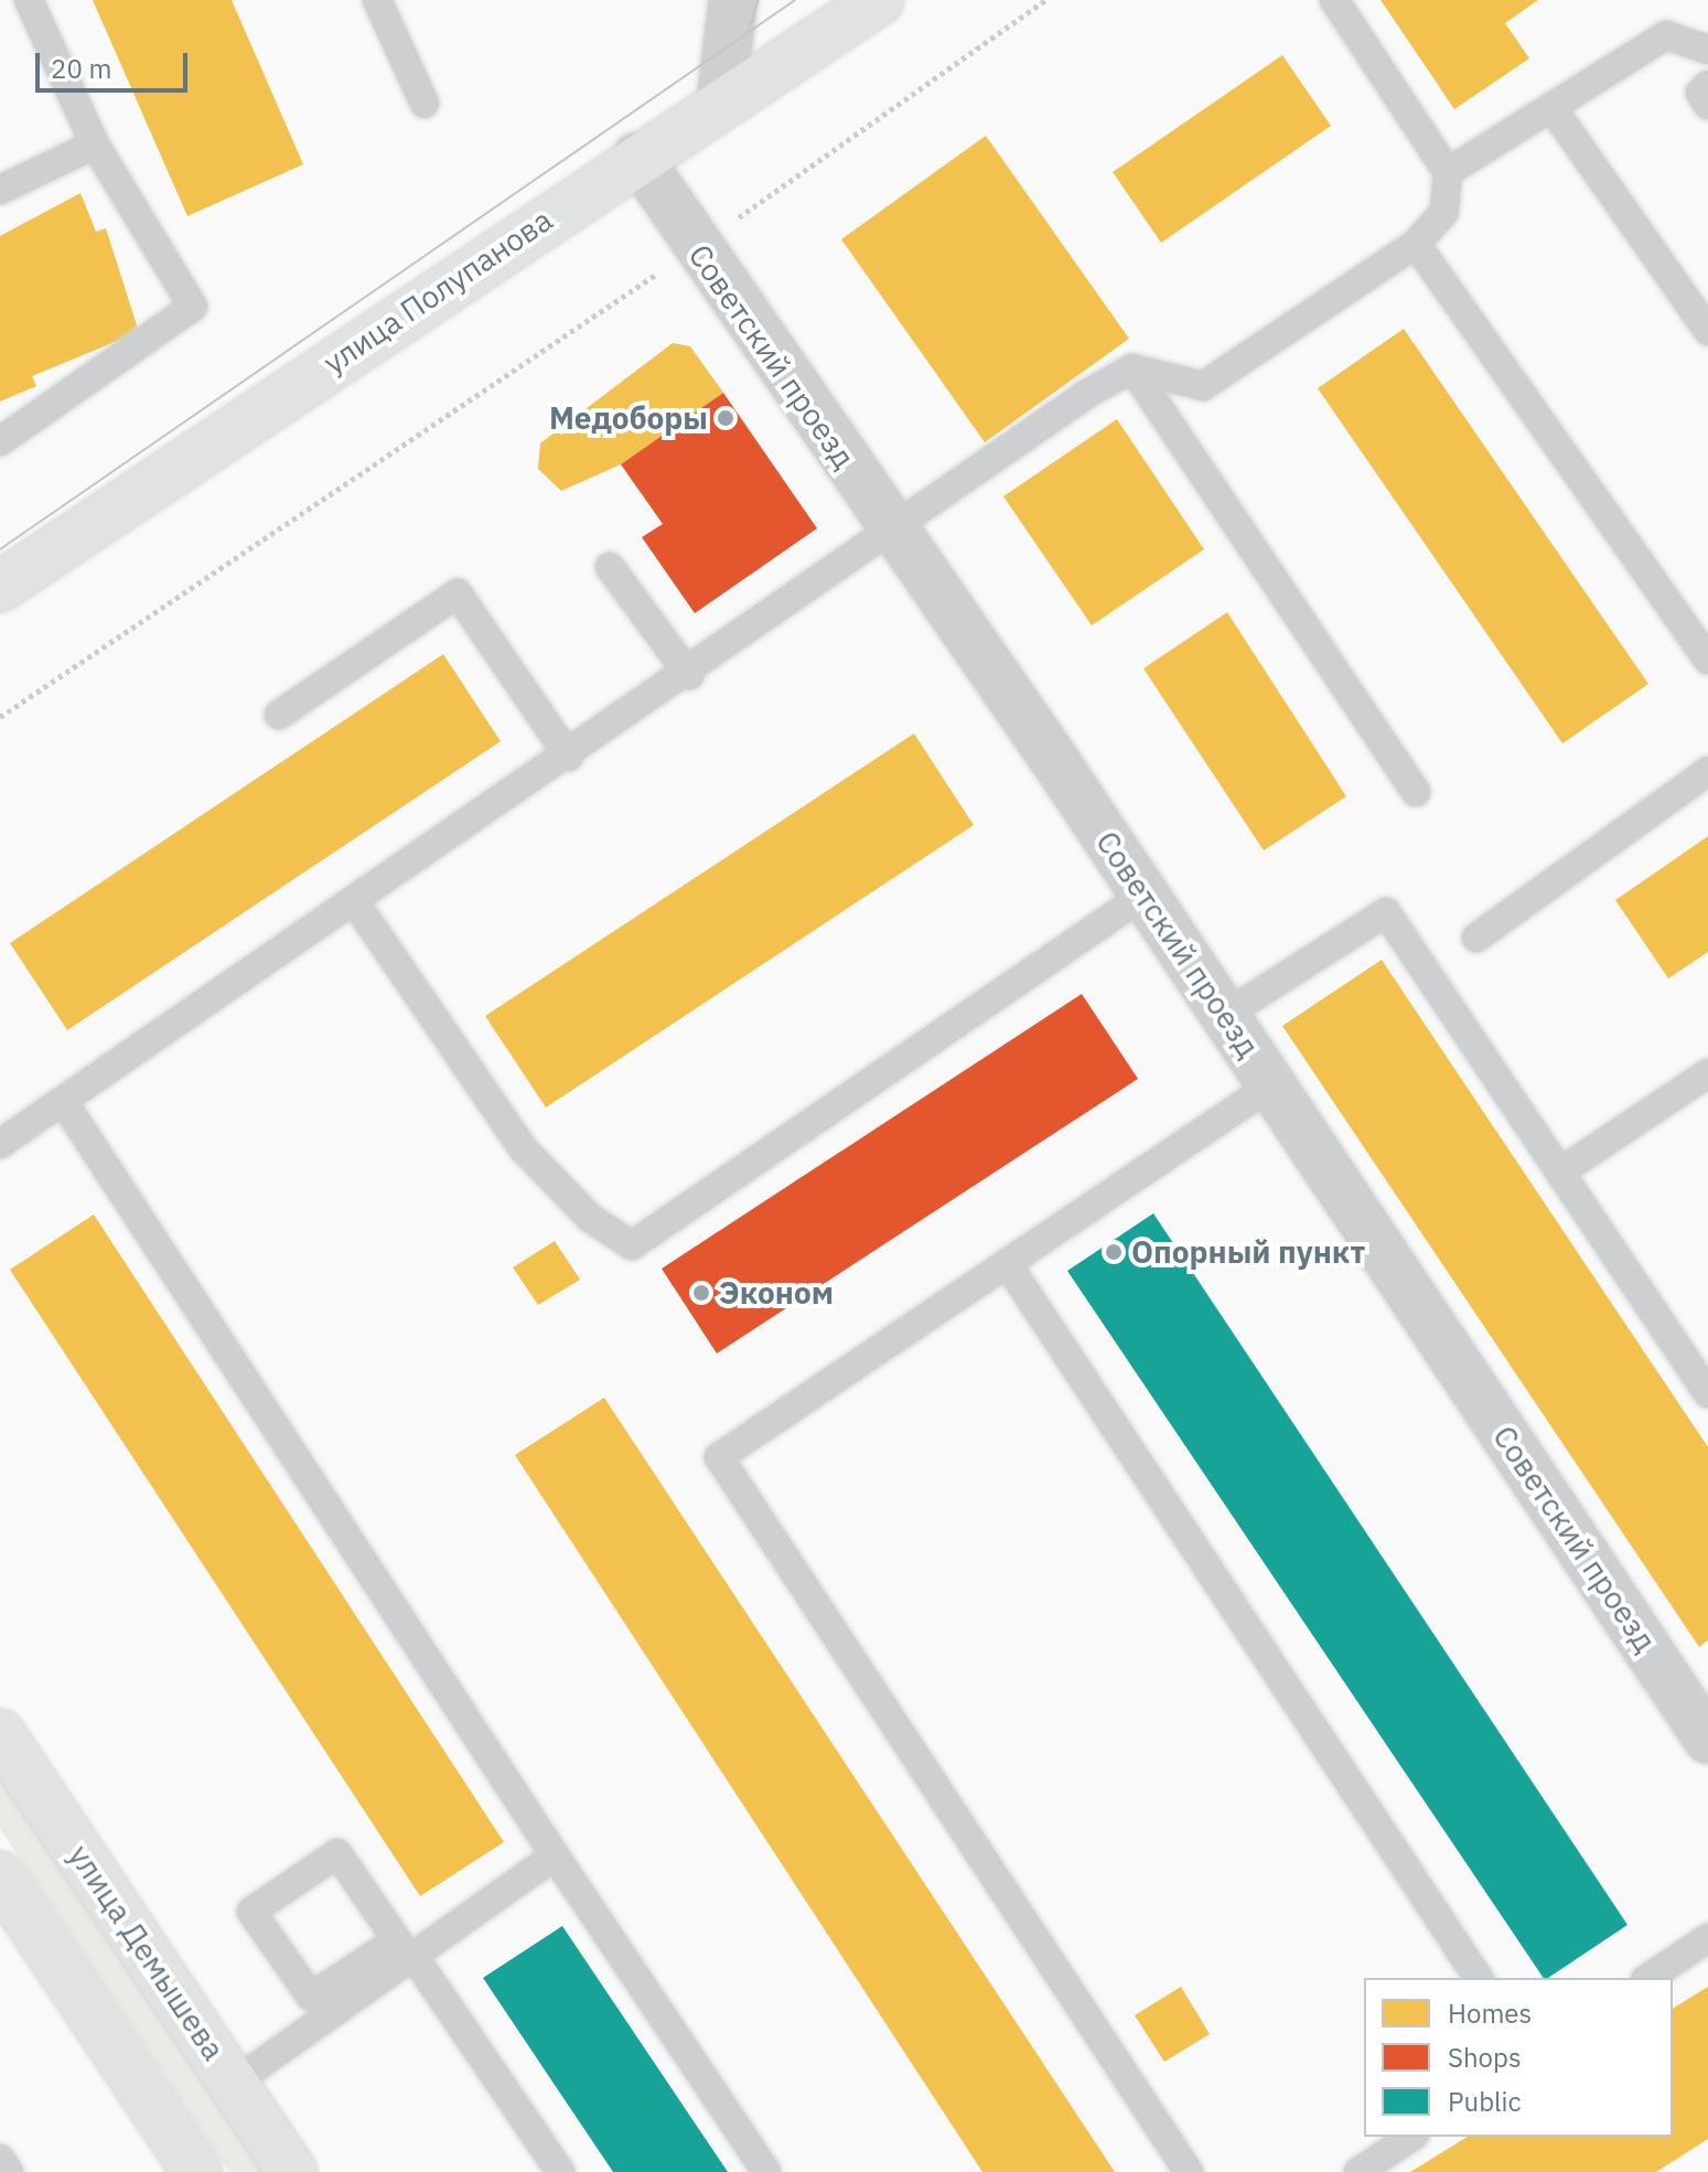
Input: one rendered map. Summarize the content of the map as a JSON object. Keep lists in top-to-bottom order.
{
  "streets": {
    "street": ["улица Полупанова", "Советский проезд", "улица Демышева"]
  },
  "crossings": [
    ["улица Полупанова", "Советский проезд"]
  ],
  "places": ["Медоборы", "Опорный пункт", "Эконом"],
  "legend": ["Homes", "Shops", "Public"],
  "scale_bar": "20 m"
}
